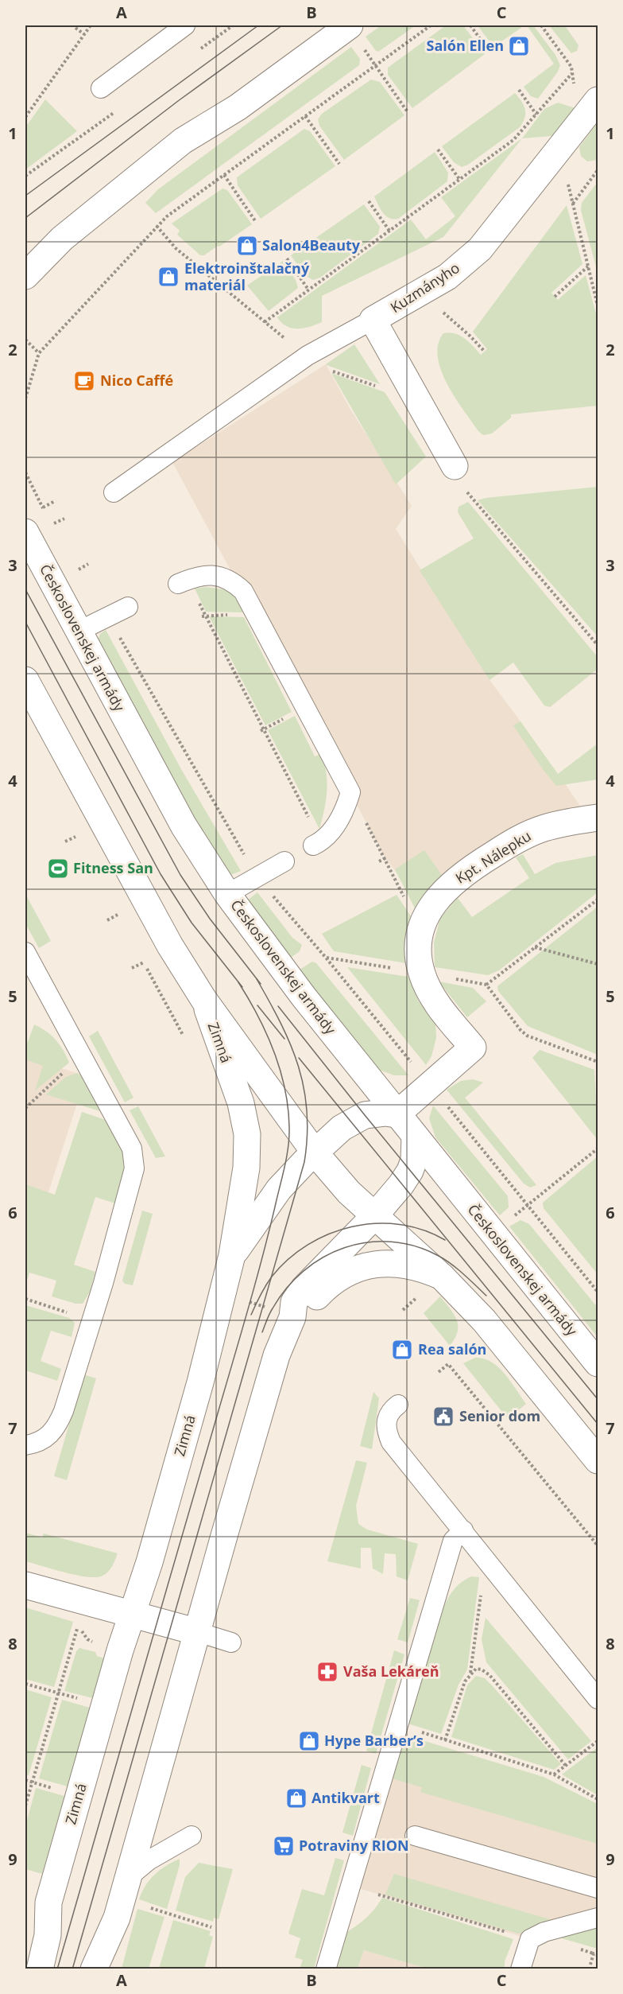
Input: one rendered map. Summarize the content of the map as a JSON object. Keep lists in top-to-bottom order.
{
  "streets": {
    "street": [
      "Kuzmányho",
      "Československej armády",
      "Kpt. Nálepku",
      "Zimná"
    ]
  },
  "crossings": [
    ["Československej armády", "Kpt. Nálepku"],
    ["Československej armády", "Zimná"],
    ["Kpt. Nálepku", "Zimná"]
  ],
  "places": {
    "shop": [
      "Salón Ellen",
      "Salon4Beauty",
      "Elektroinštalačný materiál",
      "Rea salón",
      "Hype Barber’s",
      "Antikvart"
    ],
    "cafe": ["Nico Caffé"],
    "sports": ["Fitness San"],
    "public building": ["Senior dom"],
    "pharmacy": ["Vaša Lekáreň"],
    "supermarket": ["Potraviny RION"]
  },
  "grid": {
    "columns": ["A", "B", "C"],
    "rows": [
      "1",
      "2",
      "3",
      "4",
      "5",
      "6",
      "7",
      "8",
      "9"
    ]
  }
}
